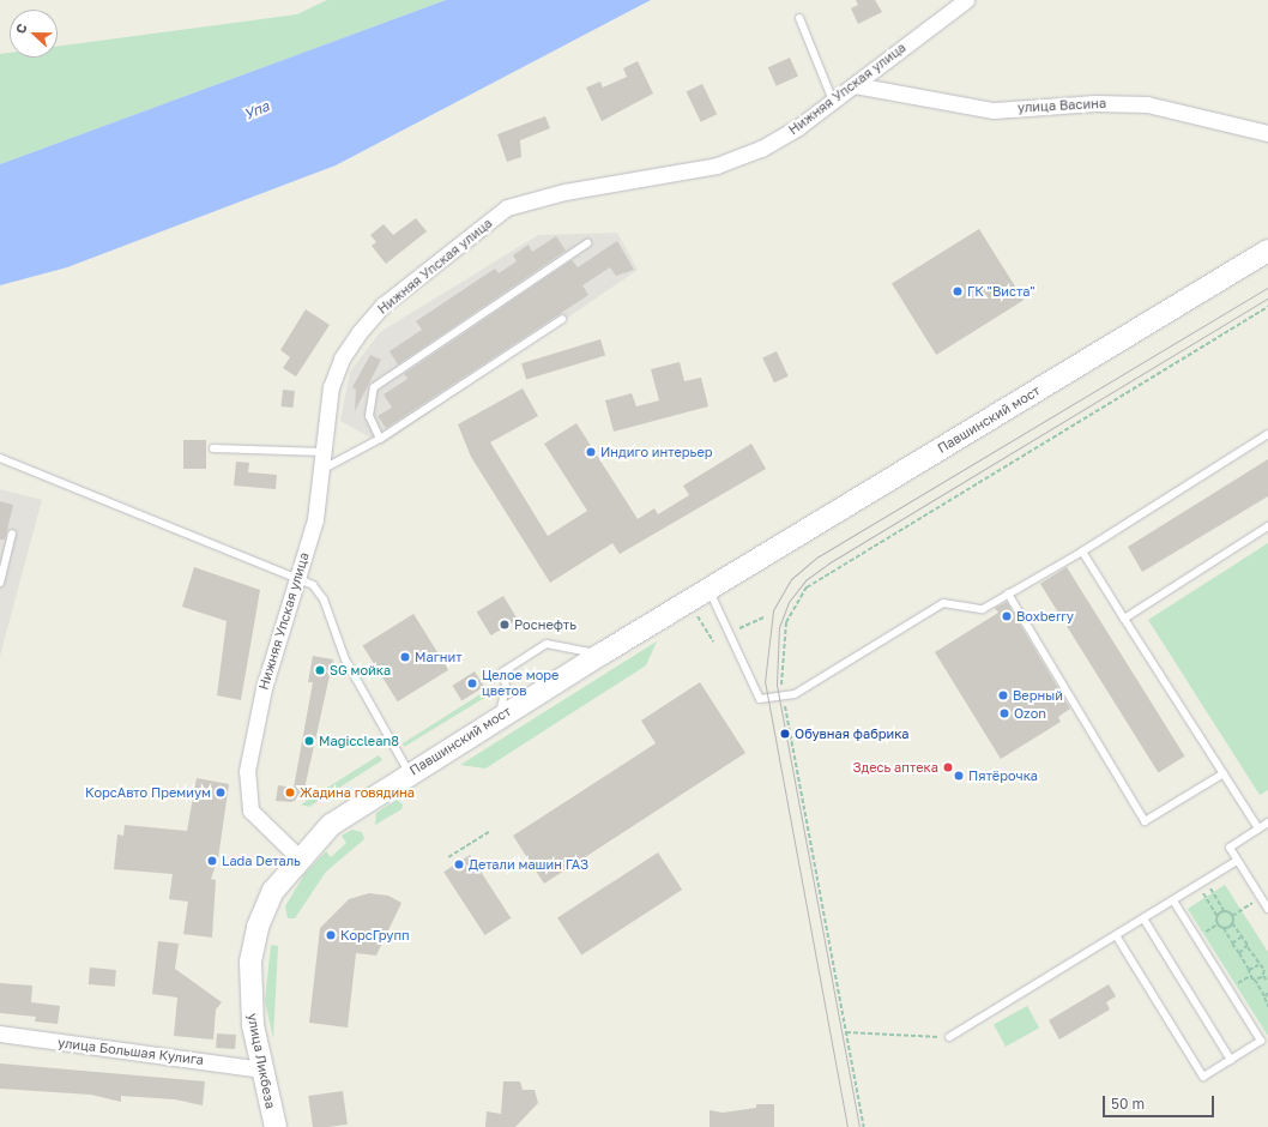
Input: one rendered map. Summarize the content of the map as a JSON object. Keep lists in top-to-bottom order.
{
  "streets": {
    "main road": ["Павшинский мост", "улица Ликбеза"],
    "street": ["Нижняя Упская улица", "улица Васина", "улица Большая Кулига"]
  },
  "crossings": [
    ["Нижняя Упская улица", "улица Васина"],
    ["Нижняя Упская улица", "улица Ликбеза"],
    ["Павшинский мост", "улица Ликбеза"],
    ["улица Большая Кулига", "улица Ликбеза"]
  ],
  "water": ["Упа"],
  "places": [
    "ГК \"Виста\"",
    "Индиго интерьер",
    "Boxberry",
    "Роснефть",
    "Магнит",
    "SG мойка",
    "Целое море цветов",
    "Верный",
    "Ozon",
    "Обувная фабрика",
    "Magicclean8",
    "Здесь аптека",
    "Пятёрочка",
    "КорсАвто Премиум",
    "Жадина говядина",
    "Lada Dеталь",
    "Детали машин ГАЗ",
    "КорсГрупп"
  ],
  "scale_bar": "50 m",
  "north": "left"
}
